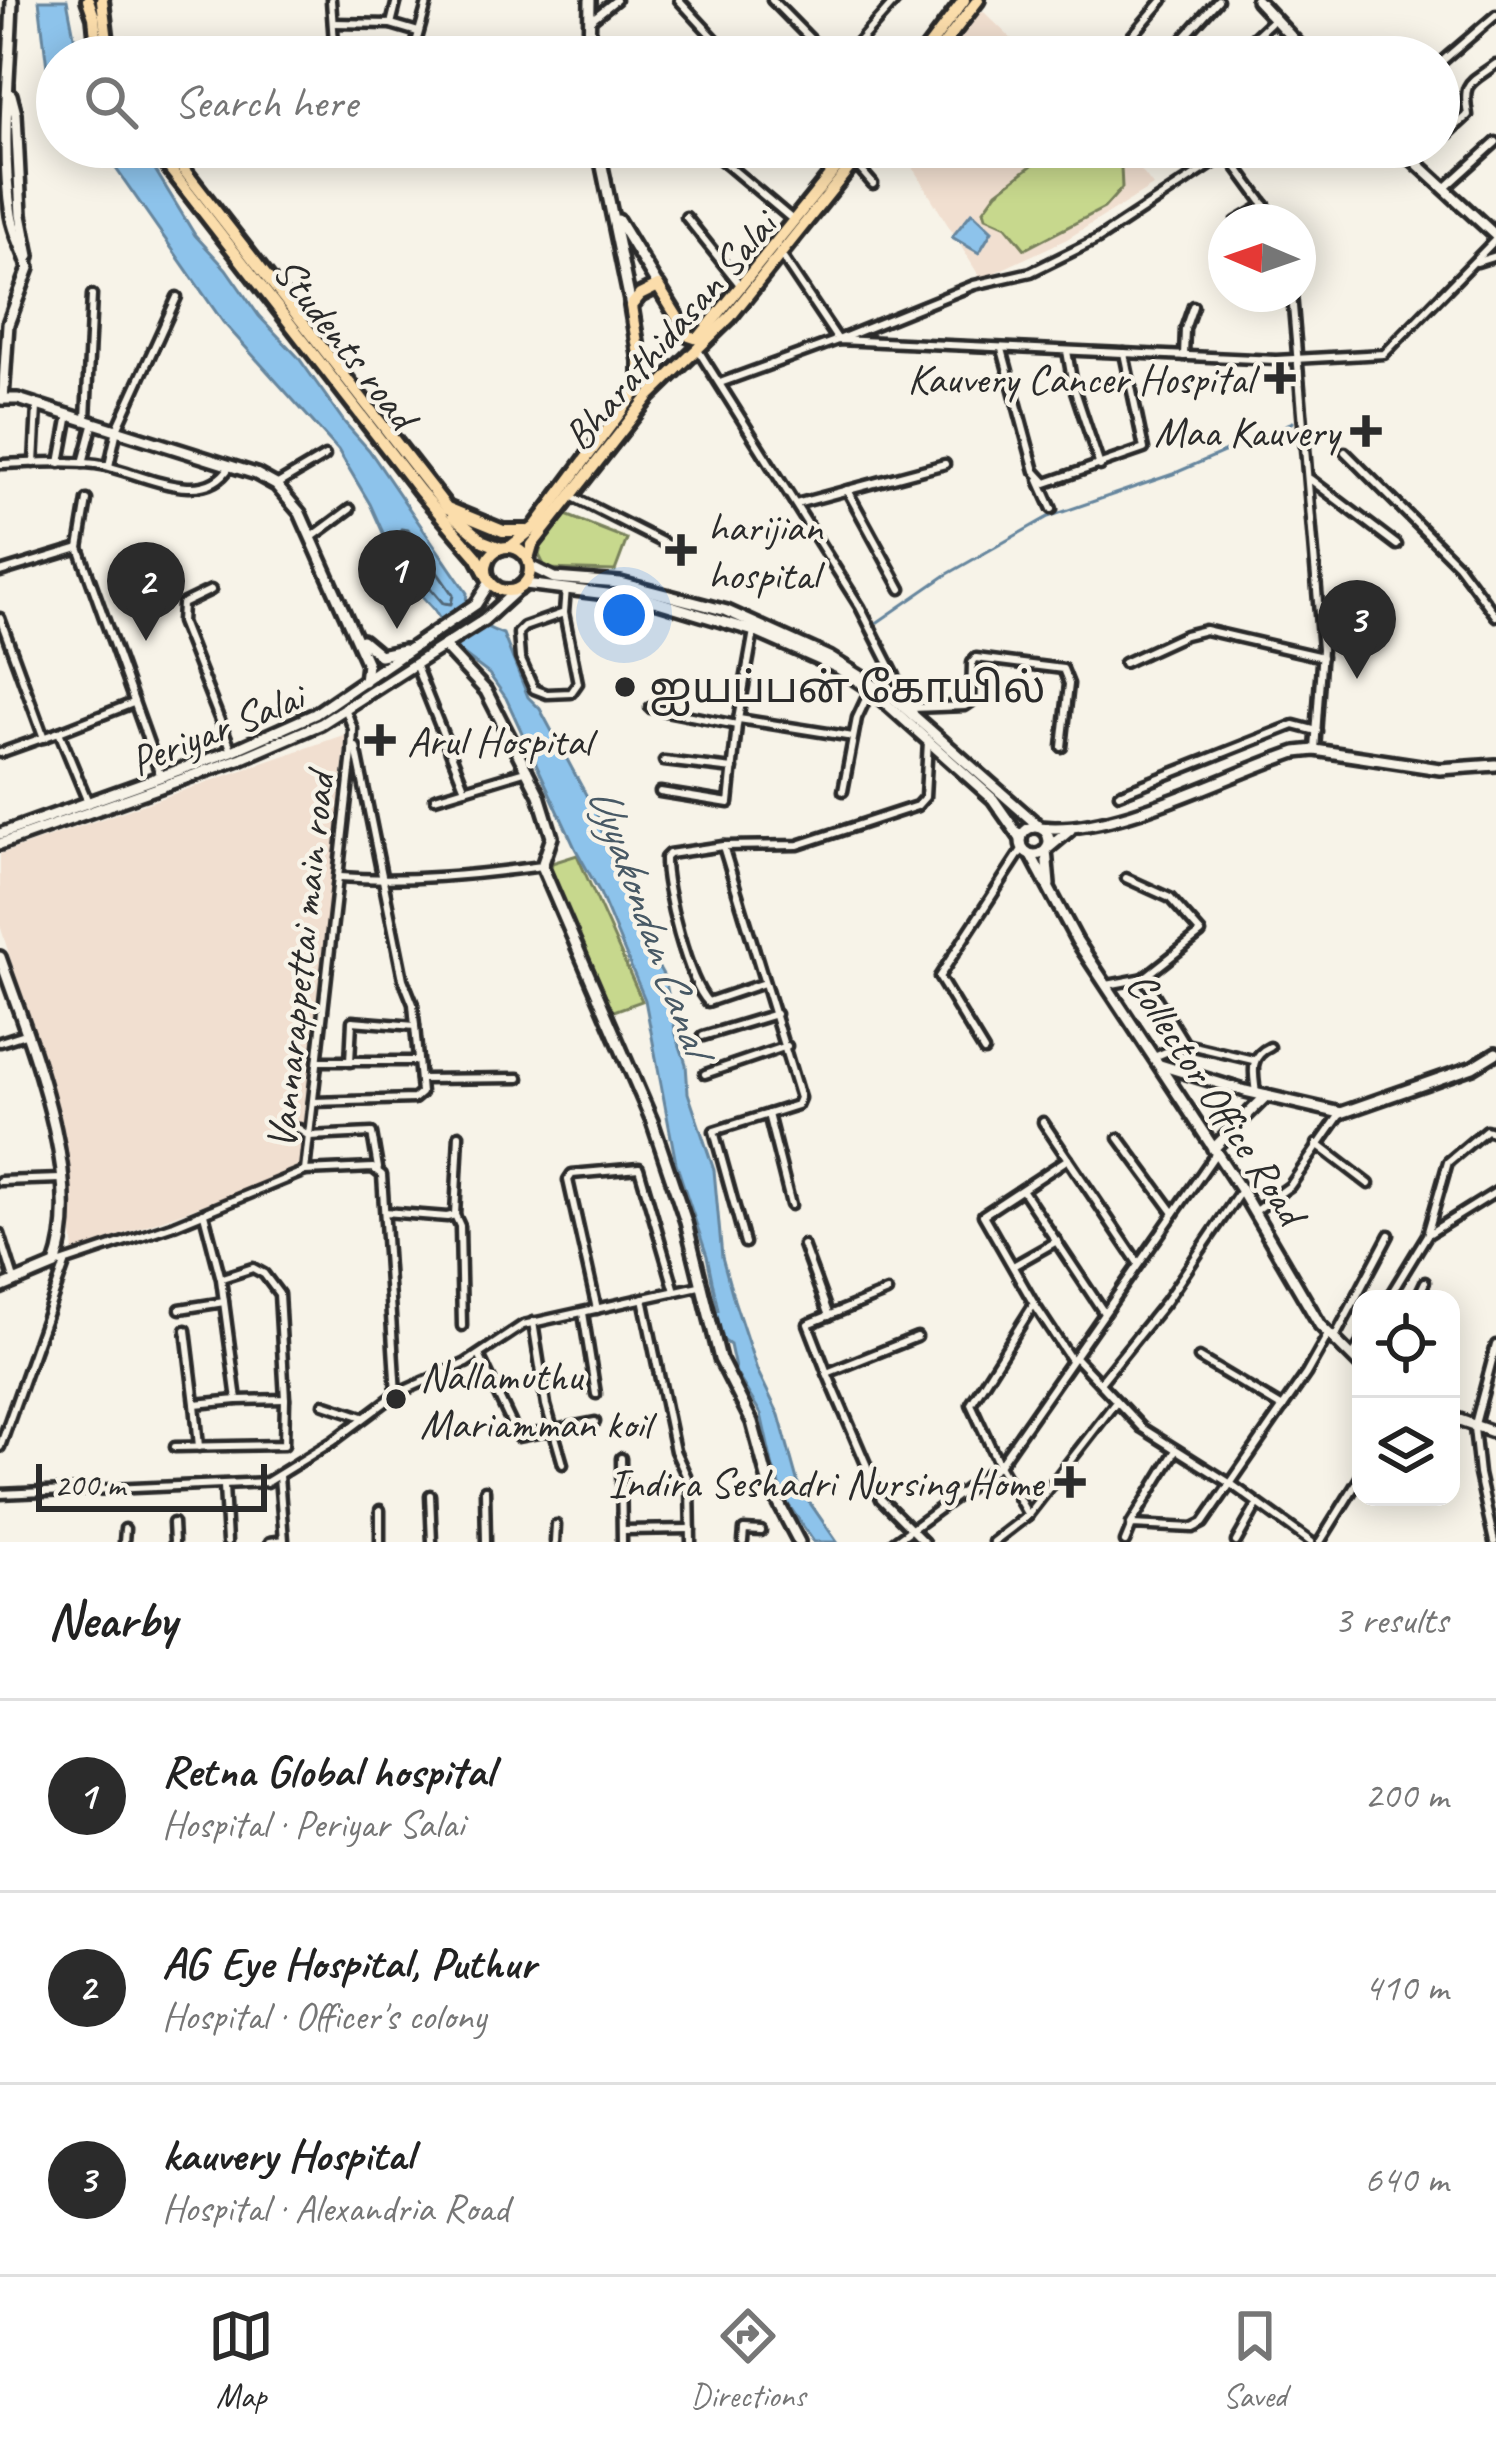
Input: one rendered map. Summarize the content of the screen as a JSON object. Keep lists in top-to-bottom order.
{
  "streets": {
    "main road": [
      "Bharathidasan Salai",
      "Students road",
      "Periyar Salai",
      "Collector Office Road"
    ],
    "street": ["Vannarappettai main road"]
  },
  "crossings": [
    ["Bharathidasan Salai", "Students road"],
    ["Bharathidasan Salai", "Periyar Salai"],
    ["Students road", "Periyar Salai"],
    ["Periyar Salai", "Vannarappettai main road"]
  ],
  "water": ["Uyyakondan Canal"],
  "places": {
    "health": [
      "Kauvery Cancer Hospital",
      "Maa Kauvery",
      "harijian hospital",
      "Arul Hospital",
      "Indira Seshadri Nursing Home"
    ],
    "other": ["ஐயப்பன் கோயில்", "Nallamuthu Mariamman koil"]
  },
  "scale_bar": "200 m",
  "north": "left",
  "page": {
    "search": "Search here",
    "pins": ["1", "2", "3"],
    "scale": "200 m",
    "heading": ["Nearby", "3 results"],
    "list": [
      {
        "mark": "1",
        "name": "Retna Global hospital",
        "note": "Hospital · Periyar Salai",
        "value": "200 m"
      },
      {
        "mark": "2",
        "name": "AG Eye Hospital, Puthur",
        "note": "Hospital · Officer's colony",
        "value": "410 m"
      },
      {
        "mark": "3",
        "name": "kauvery Hospital",
        "note": "Hospital · Alexandria Road",
        "value": "640 m"
      }
    ],
    "nav": ["Map", "Directions", "Saved"]
  }
}
